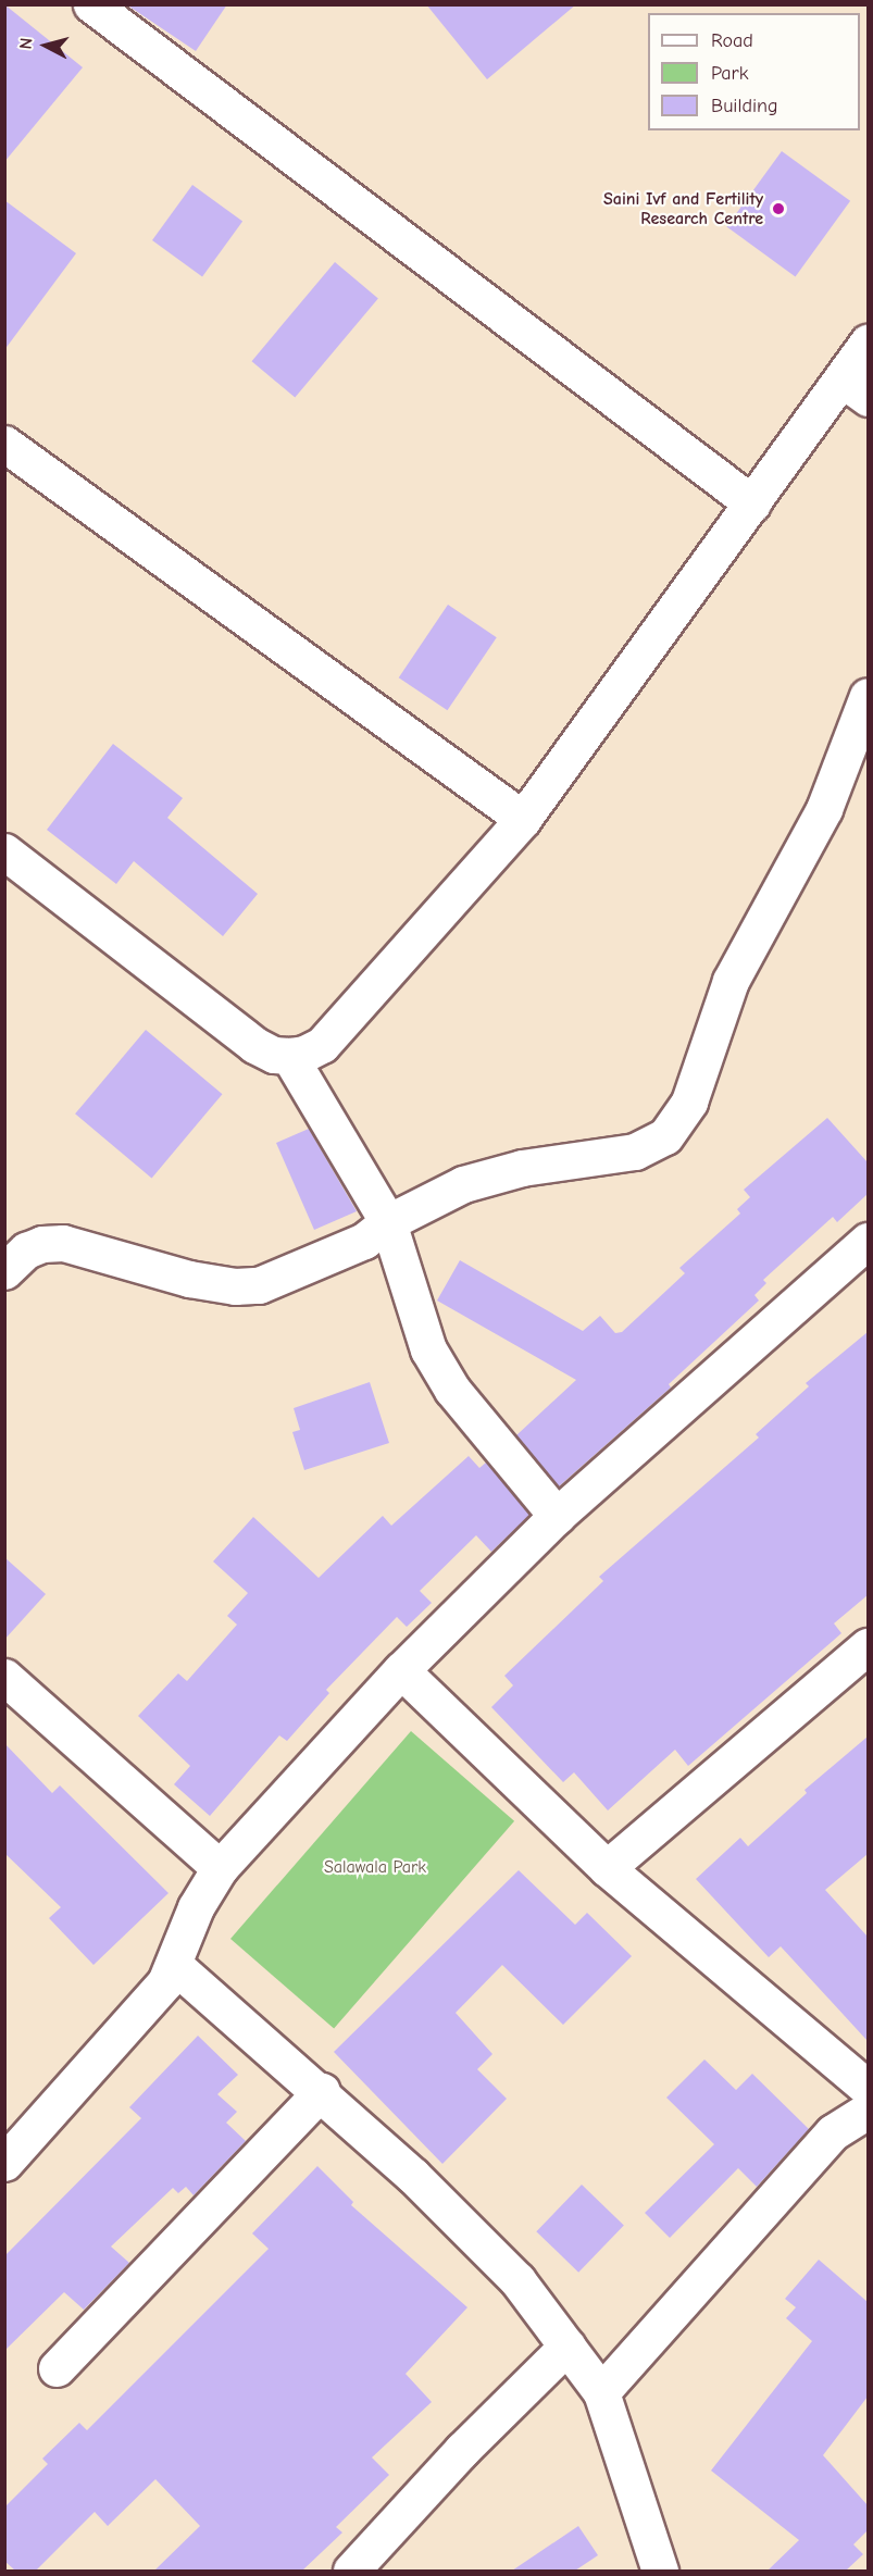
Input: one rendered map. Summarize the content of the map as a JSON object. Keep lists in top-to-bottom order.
{
  "parks": ["Salawala Park"],
  "places": ["Saini Ivf and Fertility Research Centre"],
  "legend": ["Road", "Park", "Building"],
  "north": "left"
}
